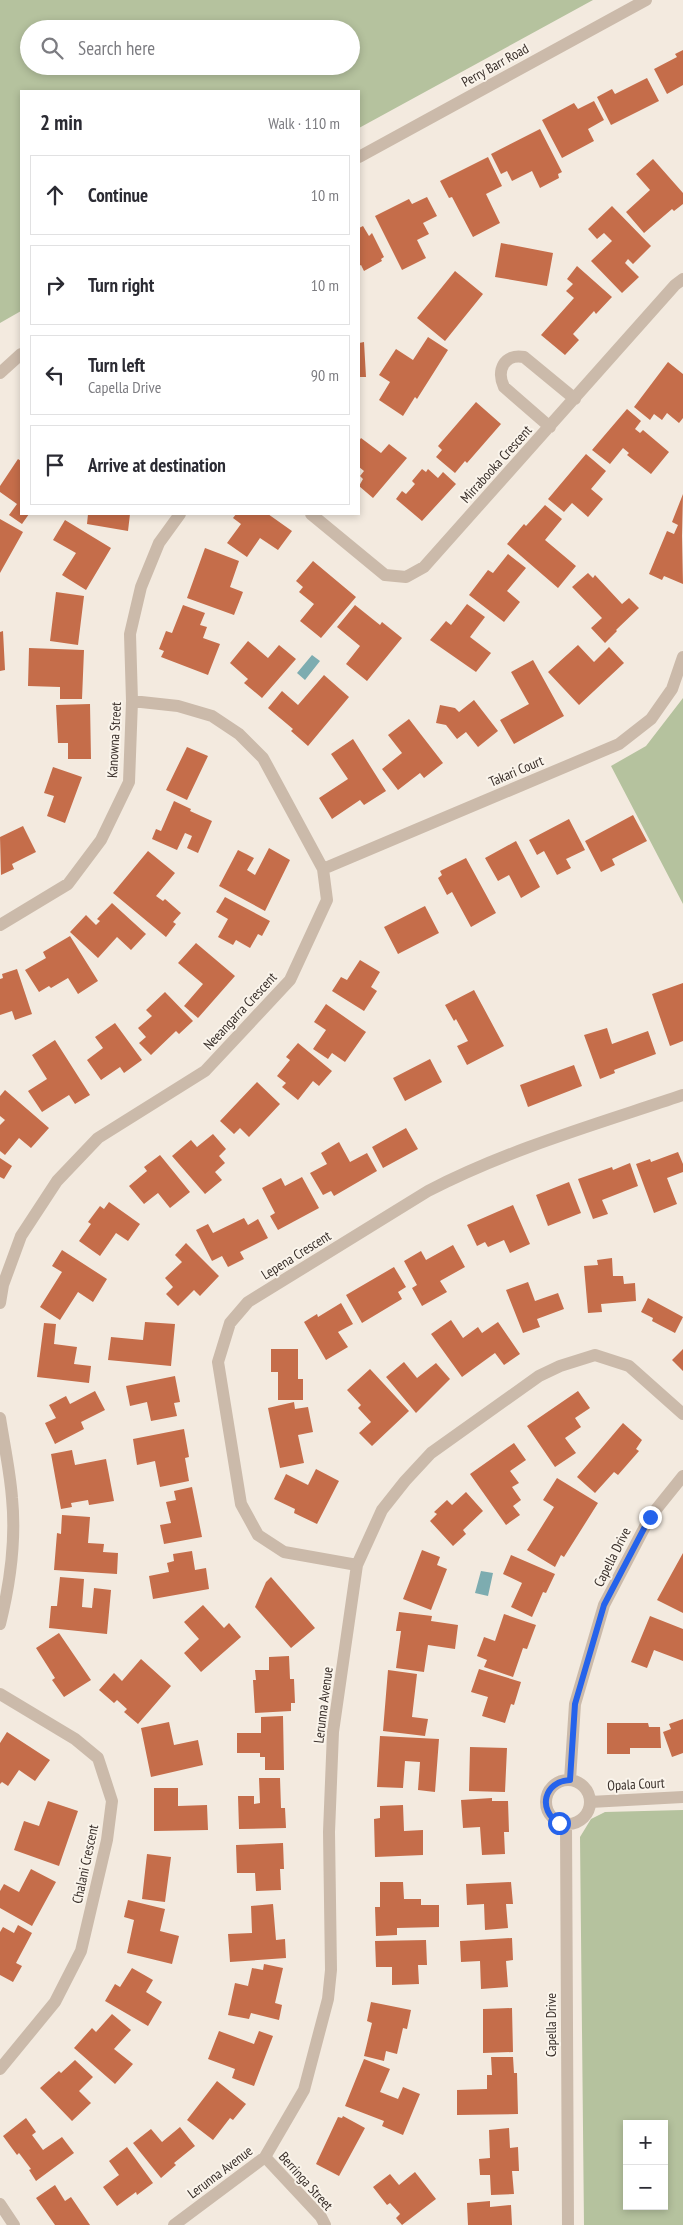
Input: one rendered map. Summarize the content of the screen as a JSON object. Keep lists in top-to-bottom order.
{
  "streets": {
    "street": [
      "Perry Barr Road",
      "Mirrabooka Crescent",
      "Kanowna Street",
      "Takari Court",
      "Neeangarra Crescent",
      "Lepena Crescent",
      "Capella Drive",
      "Lerunna Avenue",
      "Opala Court",
      "Chalani Crescent",
      "Berringa Street"
    ]
  },
  "crossings": [
    ["Kanowna Street", "Neeangarra Crescent"],
    ["Takari Court", "Neeangarra Crescent"],
    ["Lepena Crescent", "Lerunna Avenue"],
    ["Capella Drive", "Opala Court"],
    ["Lerunna Avenue", "Berringa Street"]
  ],
  "page": {
    "search": "Search here",
    "heading": ["2 min", "Walk · 110 m"],
    "list": [
      ["Continue", "10 m"],
      ["Turn right", "10 m"],
      ["Turn left", "Capella Drive", "90 m"],
      "Arrive at destination"
    ],
    "map_buttons": ["+", "−"]
  }
}
